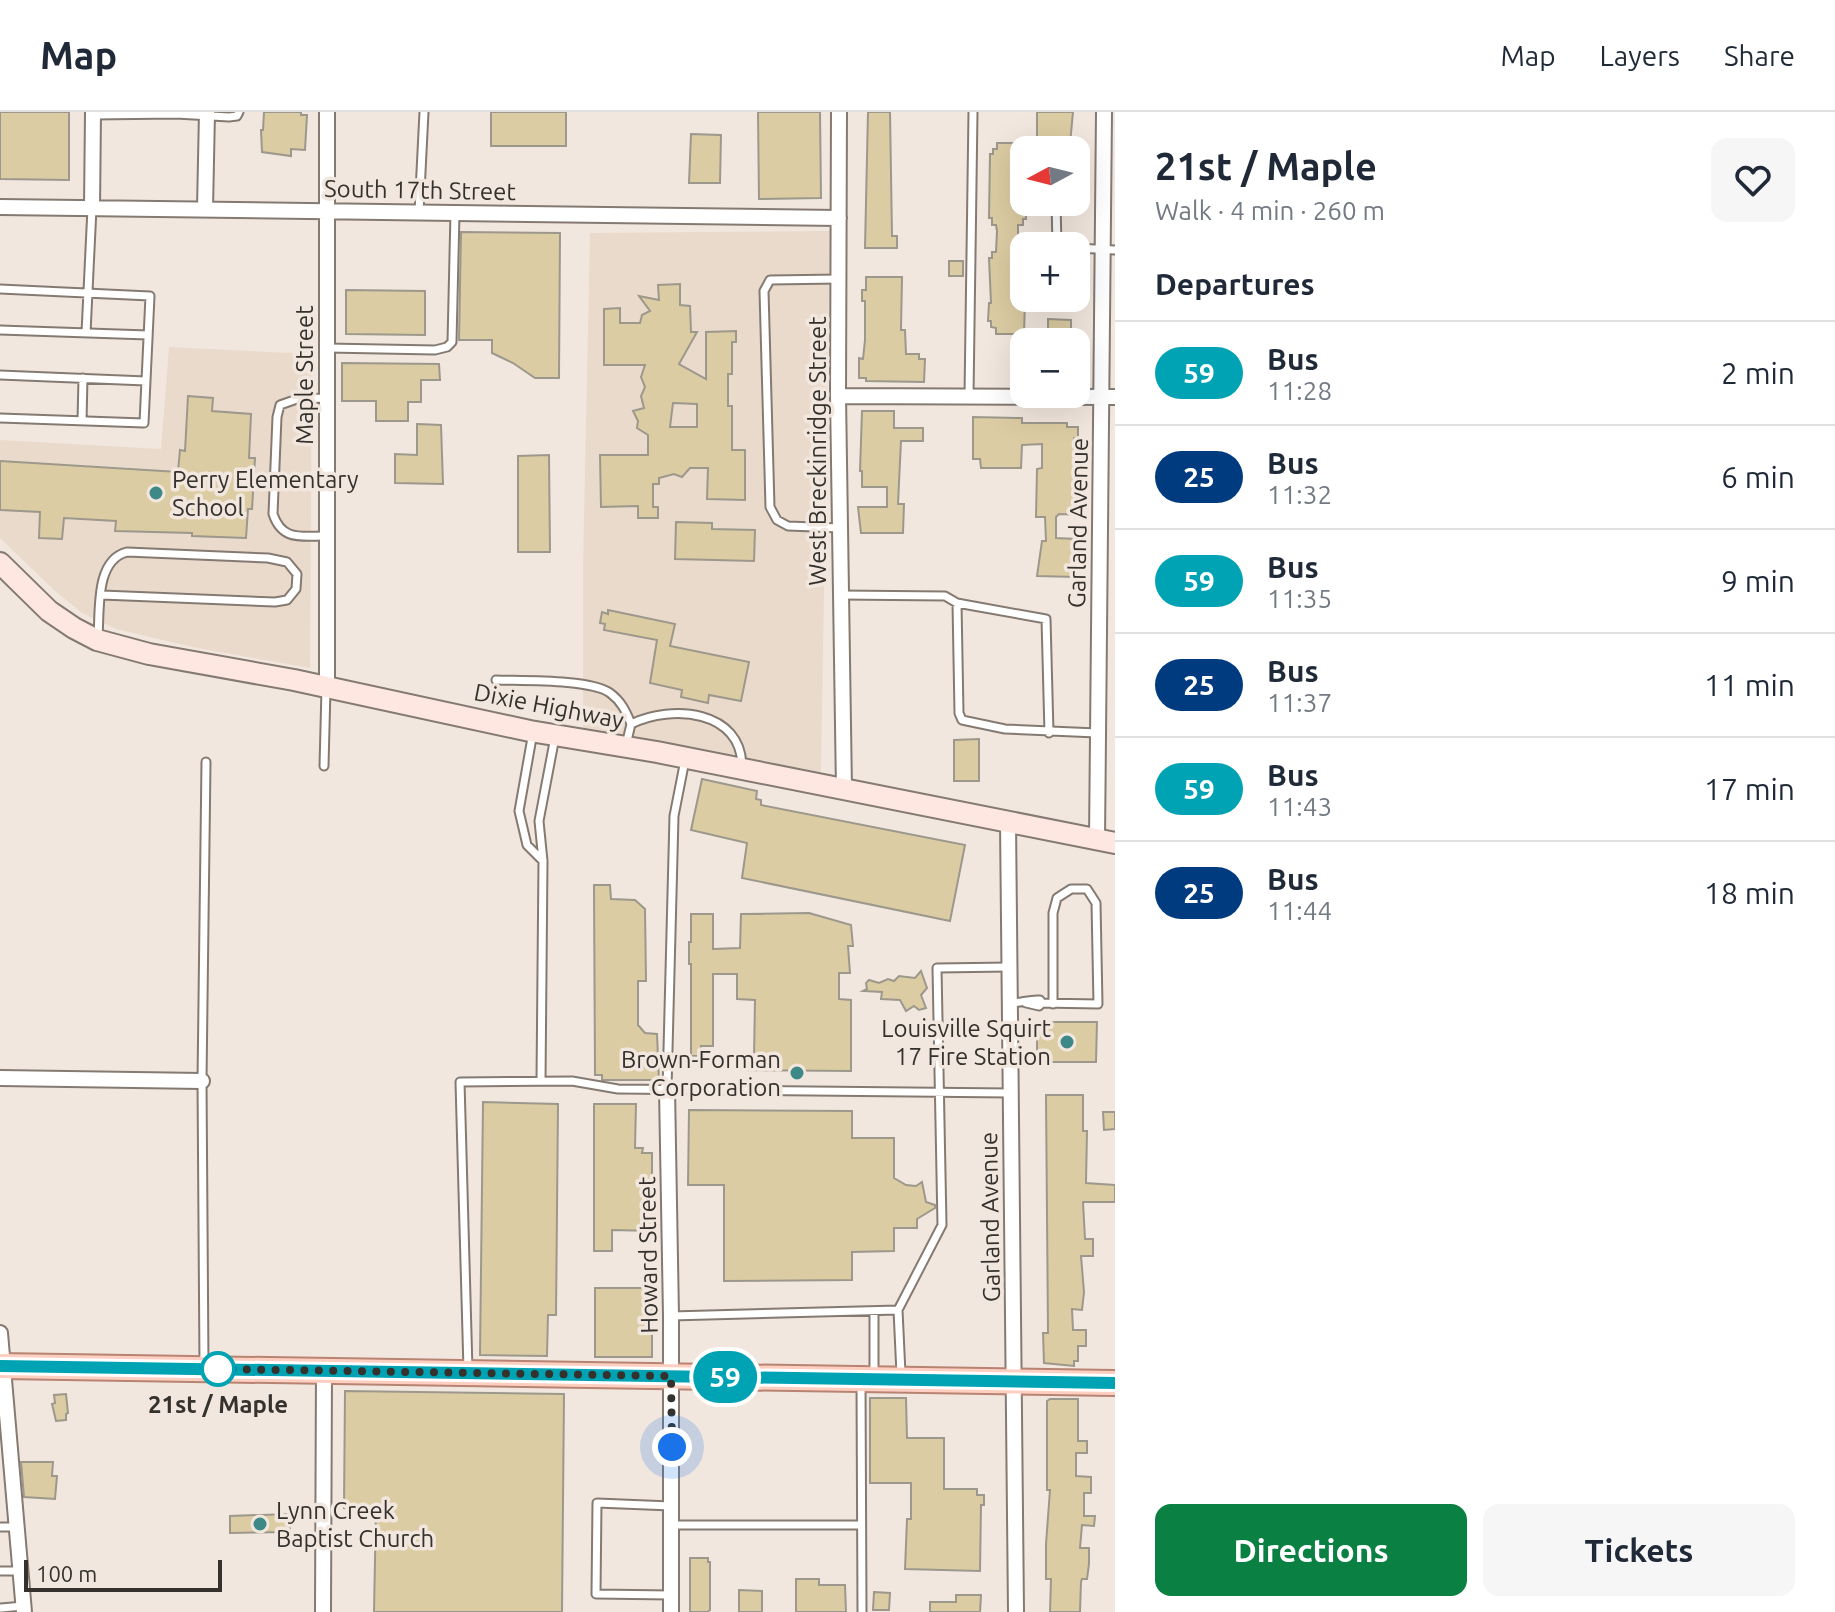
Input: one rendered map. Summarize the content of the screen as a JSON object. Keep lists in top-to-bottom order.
{
  "streets": {
    "street": [
      "South 17th Street",
      "Maple Street",
      "West Breckinridge Street",
      "Garland Avenue",
      "Dixie Highway",
      "Howard Street"
    ]
  },
  "crossings": [
    ["South 17th Street", "Maple Street"],
    ["South 17th Street", "West Breckinridge Street"],
    ["Maple Street", "Dixie Highway"],
    ["West Breckinridge Street", "Dixie Highway"],
    ["Garland Avenue", "Dixie Highway"]
  ],
  "places": [
    "Perry Elementary School",
    "Louisville Squirt 17 Fire Station",
    "Brown-Forman Corporation",
    "21st / Maple",
    "Lynn Creek Baptist Church"
  ],
  "lines": ["bus line 59"],
  "scale_bar": "100 m",
  "north": "left",
  "page": {
    "header": "Map",
    "nav": ["Map", "Layers", "Share"],
    "on_map": "59",
    "heading": [
      ["21st / Maple", "Walk · 4 min · 260 m"],
      "Departures"
    ],
    "map_buttons": ["+", "−"],
    "list": [
      {
        "mark": "59",
        "name": "Bus",
        "note": "11:28",
        "value": "2 min"
      },
      {
        "mark": "25",
        "name": "Bus",
        "note": "11:32",
        "value": "6 min"
      },
      {
        "mark": "59",
        "name": "Bus",
        "note": "11:35",
        "value": "9 min"
      },
      {
        "mark": "25",
        "name": "Bus",
        "note": "11:37",
        "value": "11 min"
      },
      {
        "mark": "59",
        "name": "Bus",
        "note": "11:43",
        "value": "17 min"
      },
      {
        "mark": "25",
        "name": "Bus",
        "note": "11:44",
        "value": "18 min"
      }
    ],
    "buttons": ["Directions", "Tickets"],
    "scale": "100 m"
  }
}
